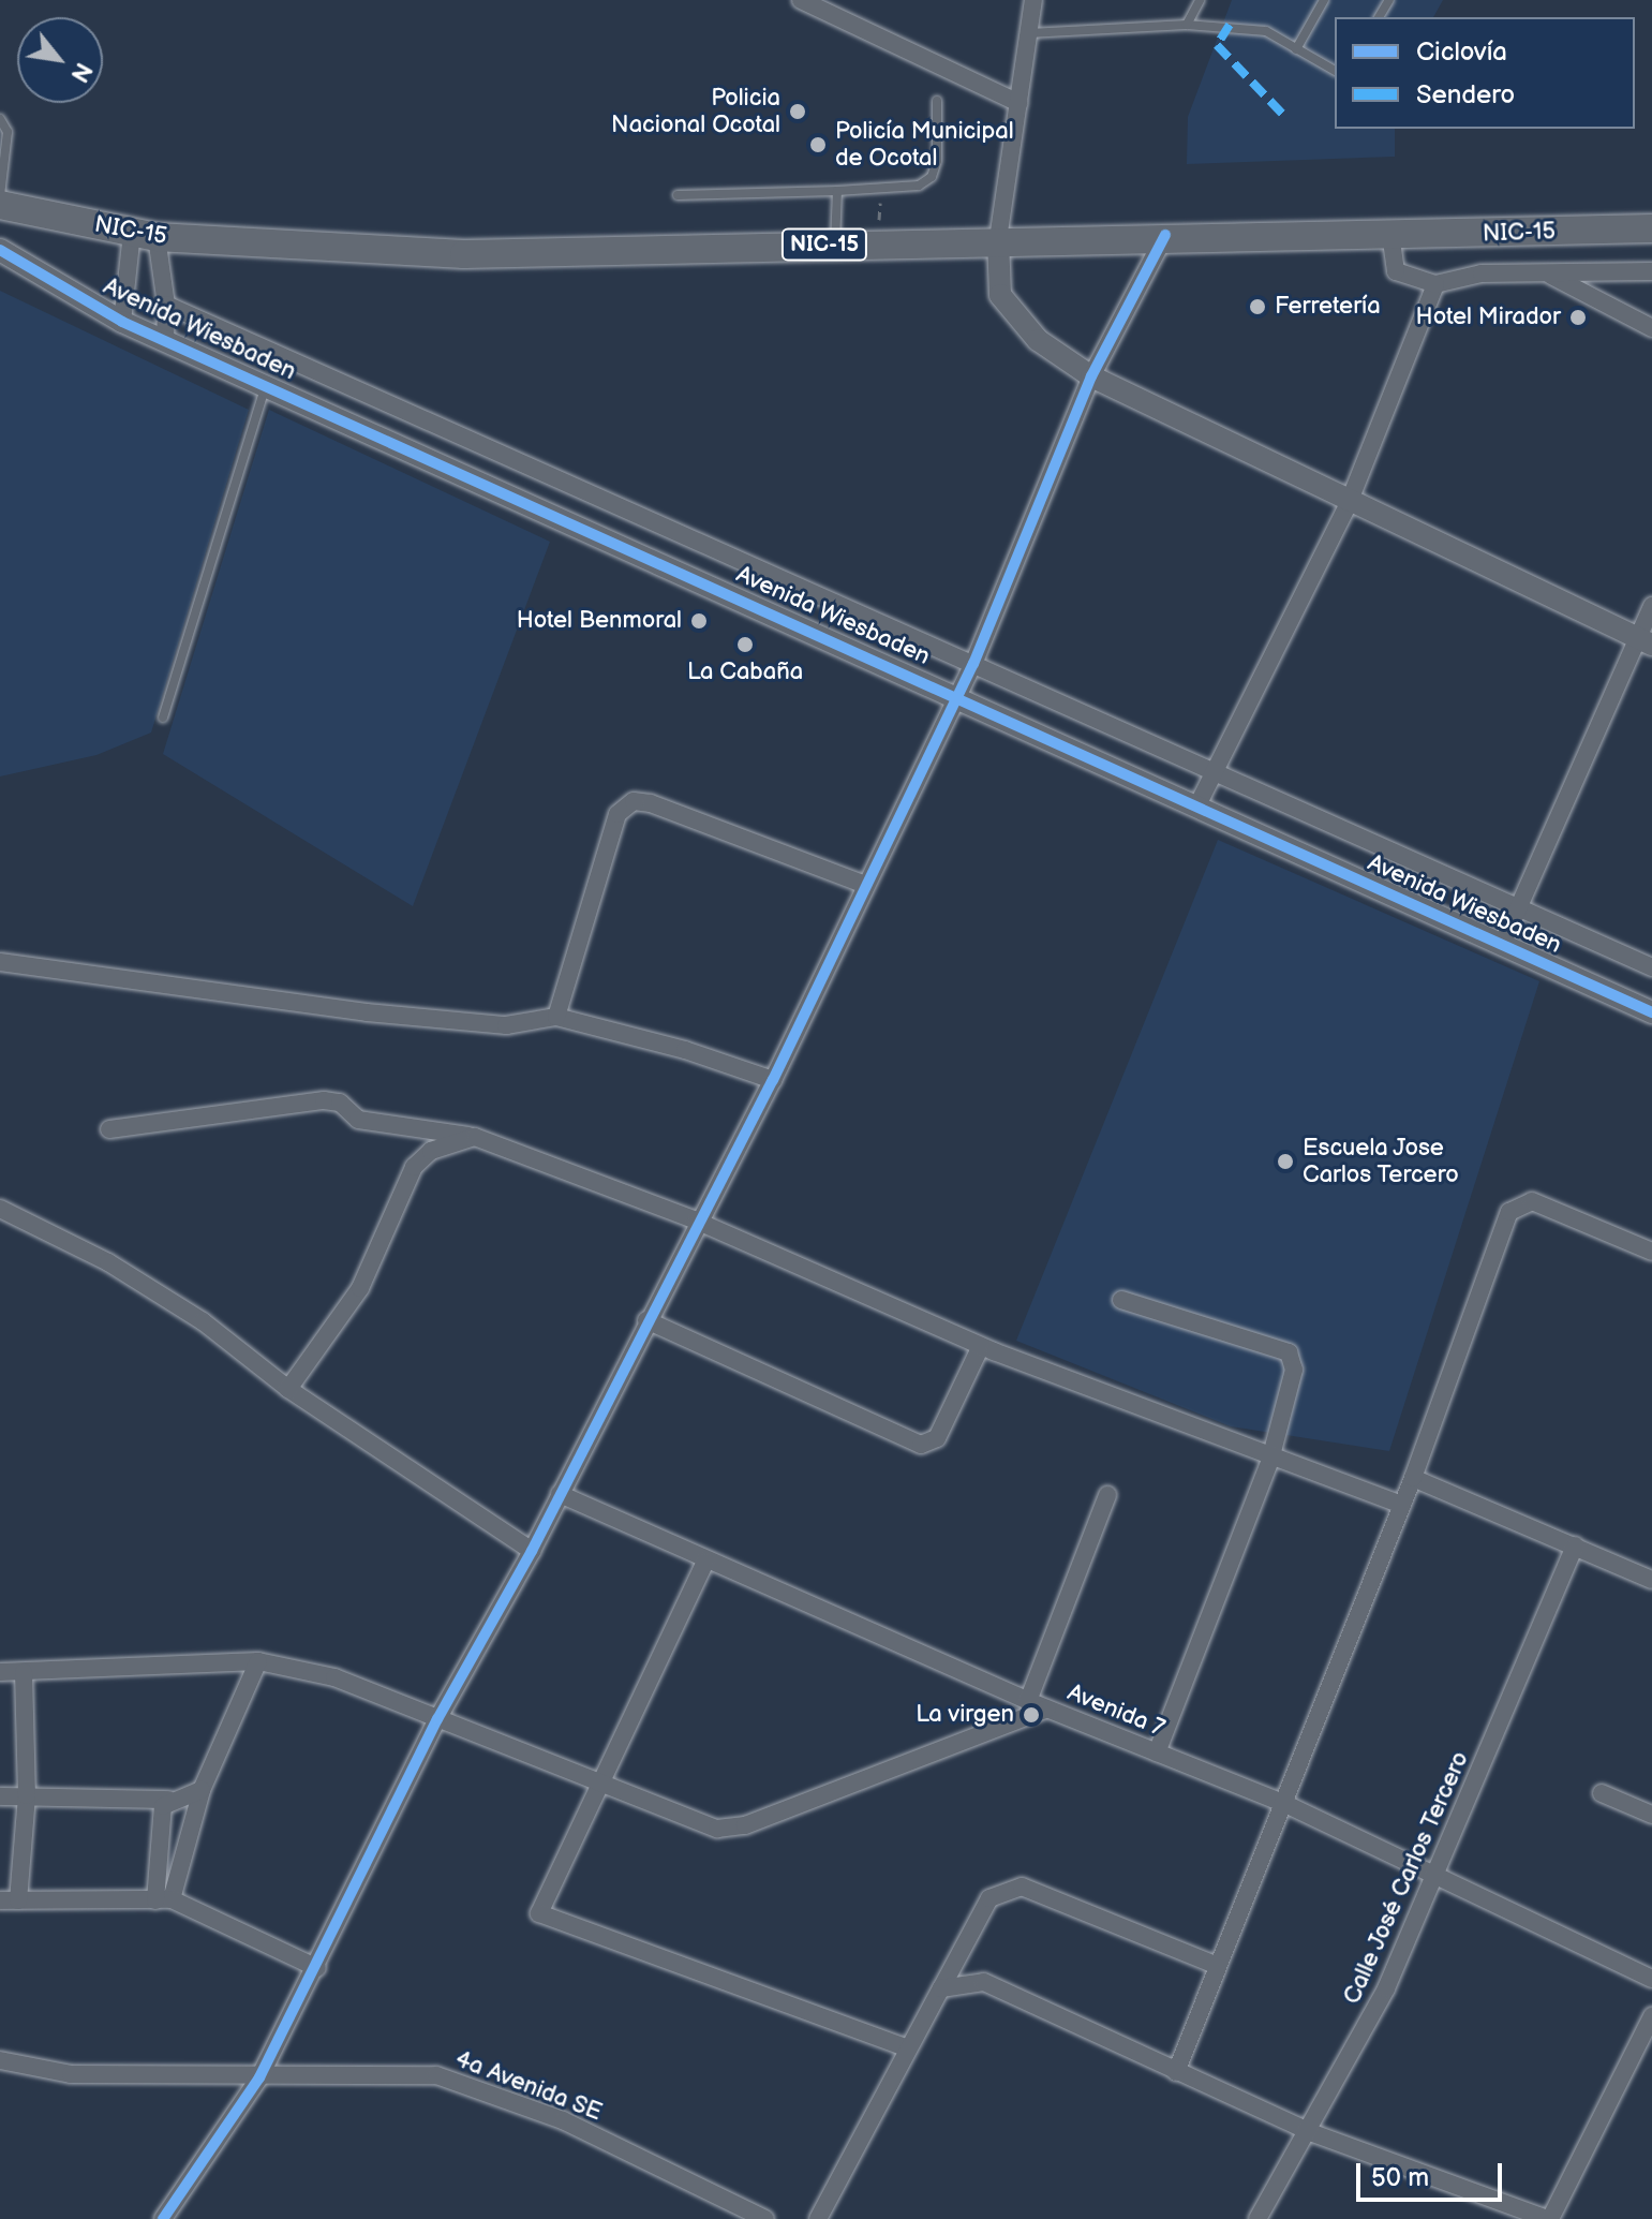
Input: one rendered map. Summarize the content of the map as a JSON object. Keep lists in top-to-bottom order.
{
  "streets": {
    "highway": ["NIC-15"],
    "street": [
      "Avenida Wiesbaden",
      "Avenida 7",
      "Calle José Carlos Tercero",
      "4a Avenida SE"
    ]
  },
  "crossings": [
    ["NIC-15", "Avenida Wiesbaden"],
    ["Avenida 7", "Calle José Carlos Tercero"]
  ],
  "places": [
    "Policia Nacional Ocotal",
    "Policía Municipal de Ocotal",
    "Ferretería",
    "Hotel Mirador",
    "Hotel Benmoral",
    "La Cabaña",
    "Escuela Jose Carlos Tercero",
    "La virgen"
  ],
  "legend": ["Ciclovía", "Sendero"],
  "scale_bar": "50 m",
  "north": "bottom right"
}
